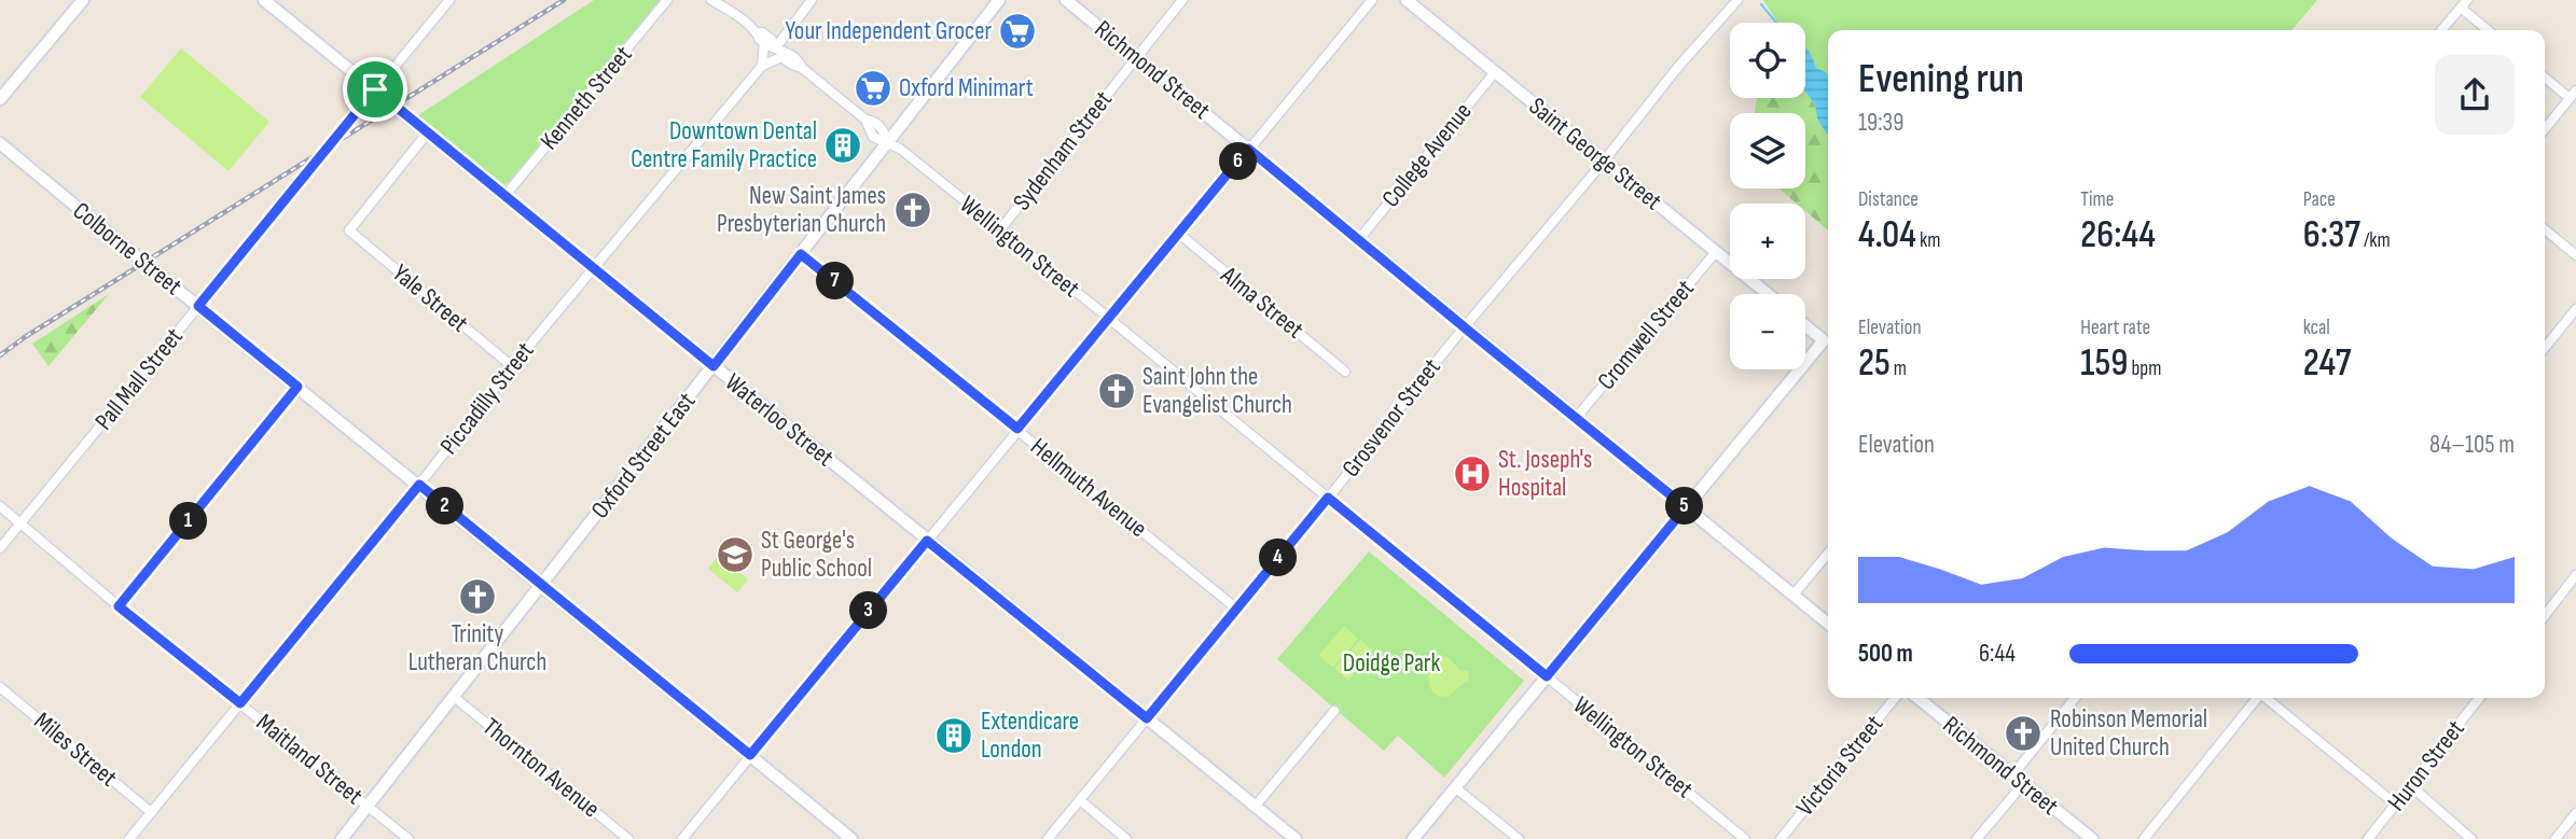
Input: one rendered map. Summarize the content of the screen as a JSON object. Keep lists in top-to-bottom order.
{
  "streets": {
    "street": [
      "Richmond Street",
      "Kenneth Street",
      "Sydenham Street",
      "Saint George Street",
      "College Avenue",
      "Wellington Street",
      "Colborne Street",
      "Yale Street",
      "Alma Street",
      "Cromwell Street",
      "Pall Mall Street",
      "Piccadilly Street",
      "Grosvenor Street",
      "Waterloo Street",
      "Oxford Street East",
      "Hellmuth Avenue",
      "Miles Street",
      "Maitland Street",
      "Victoria Street",
      "Huron Street",
      "Thornton Avenue"
    ]
  },
  "crossings": [
    ["Richmond Street", "Sydenham Street"],
    ["Richmond Street", "College Avenue"],
    ["Richmond Street", "Cromwell Street"],
    ["Richmond Street", "Grosvenor Street"],
    ["Kenneth Street", "Waterloo Street"],
    ["Sydenham Street", "Wellington Street"],
    ["Saint George Street", "College Avenue"],
    ["Saint George Street", "Cromwell Street"],
    ["Saint George Street", "Grosvenor Street"],
    ["Wellington Street", "Piccadilly Street"],
    ["Wellington Street", "Grosvenor Street"],
    ["Wellington Street", "Oxford Street East"],
    ["Colborne Street", "Pall Mall Street"],
    ["Colborne Street", "Piccadilly Street"],
    ["Colborne Street", "Oxford Street East"],
    ["Yale Street", "Piccadilly Street"],
    ["Yale Street", "Waterloo Street"],
    ["Pall Mall Street", "Waterloo Street"],
    ["Pall Mall Street", "Maitland Street"],
    ["Piccadilly Street", "Waterloo Street"],
    ["Piccadilly Street", "Miles Street"],
    ["Piccadilly Street", "Maitland Street"],
    ["Grosvenor Street", "Waterloo Street"],
    ["Grosvenor Street", "Hellmuth Avenue"],
    ["Waterloo Street", "Oxford Street East"],
    ["Oxford Street East", "Hellmuth Avenue"],
    ["Oxford Street East", "Maitland Street"],
    ["Oxford Street East", "Thornton Avenue"]
  ],
  "parks": ["Doidge Park"],
  "places": {
    "supermarket": ["Your Independent Grocer", "Oxford Minimart"],
    "building": ["Downtown Dental Centre Family Practice", "Extendicare London"],
    "church": [
      "New Saint James Presbyterian Church",
      "Saint John the Evangelist Church",
      "Trinity Lutheran Church",
      "Robinson Memorial United Church"
    ],
    "hospital": ["St. Joseph's Hospital"],
    "school or university": ["St George's Public School"]
  },
  "page": {
    "map_buttons": ["+", "−"],
    "heading": ["Evening run", "19:39"],
    "pins": [
      "6",
      "7",
      "2",
      "5",
      "1",
      "4",
      "3"
    ],
    "stats": [
      ["Distance", "4.04 km"],
      ["Time", "26:44"],
      ["Pace", "6:37 /km"],
      ["Elevation", "25 m"],
      ["Heart rate", "159 bpm"],
      ["kcal", "247"]
    ],
    "chart": ["Elevation", "84–105 m"],
    "list": [
      {
        "name": "500 m",
        "note": "6:44"
      }
    ]
  }
}
